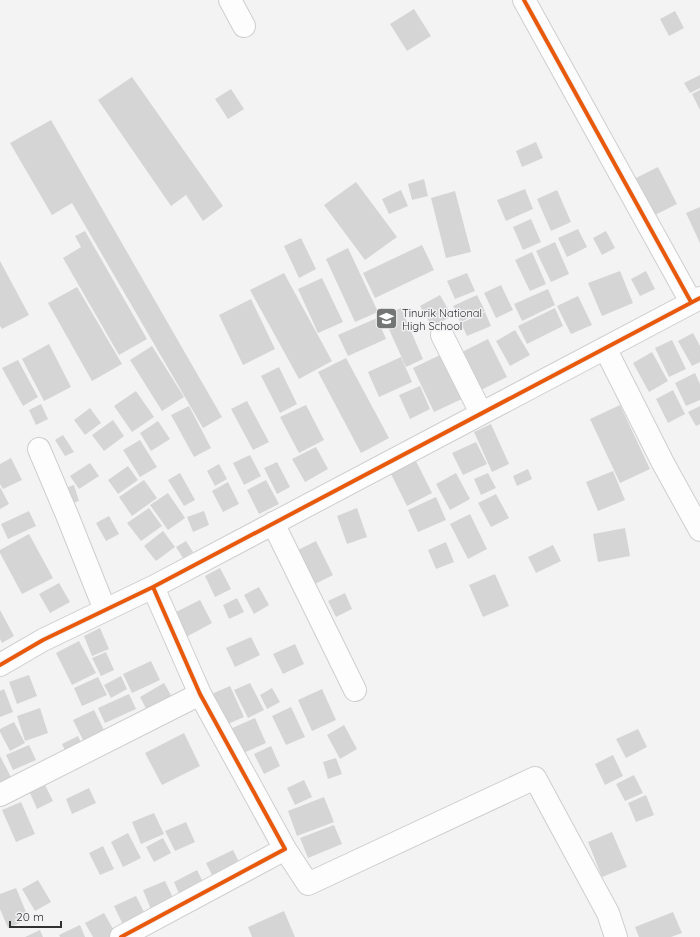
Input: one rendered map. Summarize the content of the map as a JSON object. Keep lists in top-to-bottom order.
{
  "places": {
    "school or university": ["Tinurik National High School"]
  },
  "scale_bar": "20 m"
}
